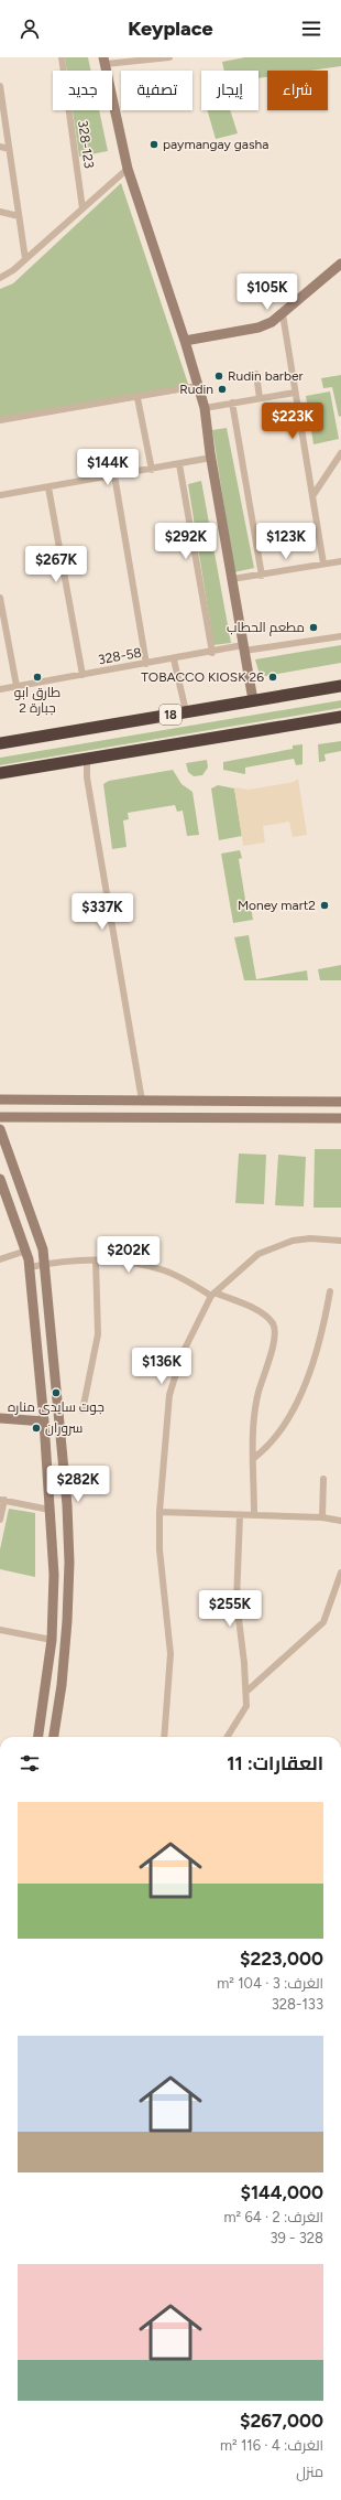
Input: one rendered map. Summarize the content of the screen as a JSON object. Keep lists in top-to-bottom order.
{
  "streets": {
    "highway": ["18"],
    "street": ["328-123", "328-58"]
  },
  "places": [
    "paymangay gasha",
    "Rudin barber",
    "Rudin",
    "مطعم الحطاب",
    "طارق ابو جبارة 2",
    "TOBACCO KIOSK 26",
    "Money mart2",
    "جوت سايدى مناره",
    "سروران"
  ],
  "page": {
    "header": "Keyplace",
    "chip": [
      "شراء",
      "إيجار",
      "تصفية",
      "جديد"
    ],
    "price": [
      "$105K",
      "$223K",
      "$144K",
      "$292K",
      "$123K",
      "$267K",
      "$337K",
      "$202K",
      "$136K",
      "$282K",
      "$255K"
    ],
    "heading": "العقارات: 11",
    "list": [
      {
        "name": "$223,000",
        "note": "الغرف: 3 · 104 m² · 328-133"
      },
      {
        "name": "$144,000",
        "note": "الغرف: 2 · 64 m² · 328 - 39"
      },
      {
        "name": "$267,000",
        "note": "الغرف: 4 · 116 m² · منزل"
      }
    ]
  }
}
